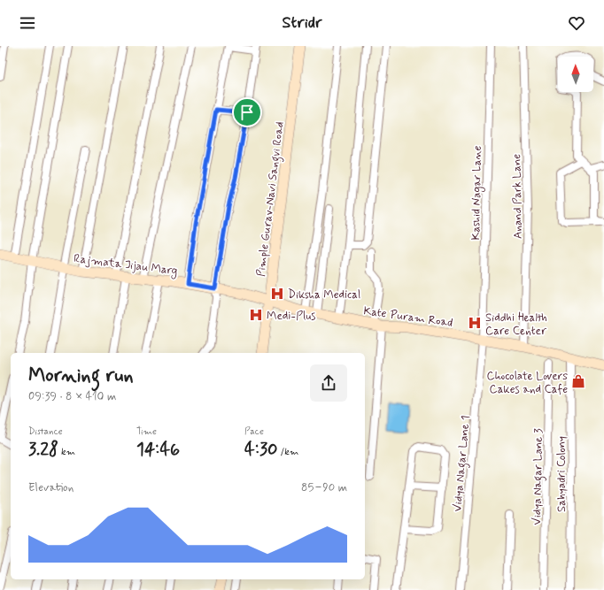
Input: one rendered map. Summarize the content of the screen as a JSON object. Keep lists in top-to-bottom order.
{
  "streets": {
    "street": [
      "Kashid Nagar Lane",
      "Anand Park Lane",
      "Pimple Gurav-Navi Sangvi Road",
      "Rajmata Jijau Marg",
      "Kate Puram Road",
      "Vidya Nagar Lane 1",
      "Sahyadri Colony",
      "Vidya Nagar Lane 3"
    ]
  },
  "crossings": [
    ["Kashid Nagar Lane", "Kate Puram Road"],
    ["Kashid Nagar Lane", "Vidya Nagar Lane 1"],
    ["Pimple Gurav-Navi Sangvi Road", "Rajmata Jijau Marg"],
    ["Pimple Gurav-Navi Sangvi Road", "Kate Puram Road"],
    ["Rajmata Jijau Marg", "Kate Puram Road"],
    ["Kate Puram Road", "Vidya Nagar Lane 1"]
  ],
  "places": {
    "hospital": ["Diksha Medical", "Medi-Plus", "Siddhi Health Care Center"],
    "shop": ["Chocolate Lovers Cakes and Cafe"]
  },
  "north": "top",
  "page": {
    "header": "Stridr",
    "heading": ["Morning run", "09:39 · 8 × 410 m"],
    "stats": [
      ["Distance", "3.28 km"],
      ["Time", "14:46"],
      ["Pace", "4:30 /km"]
    ],
    "chart": ["Elevation", "85–90 m"]
  }
}
